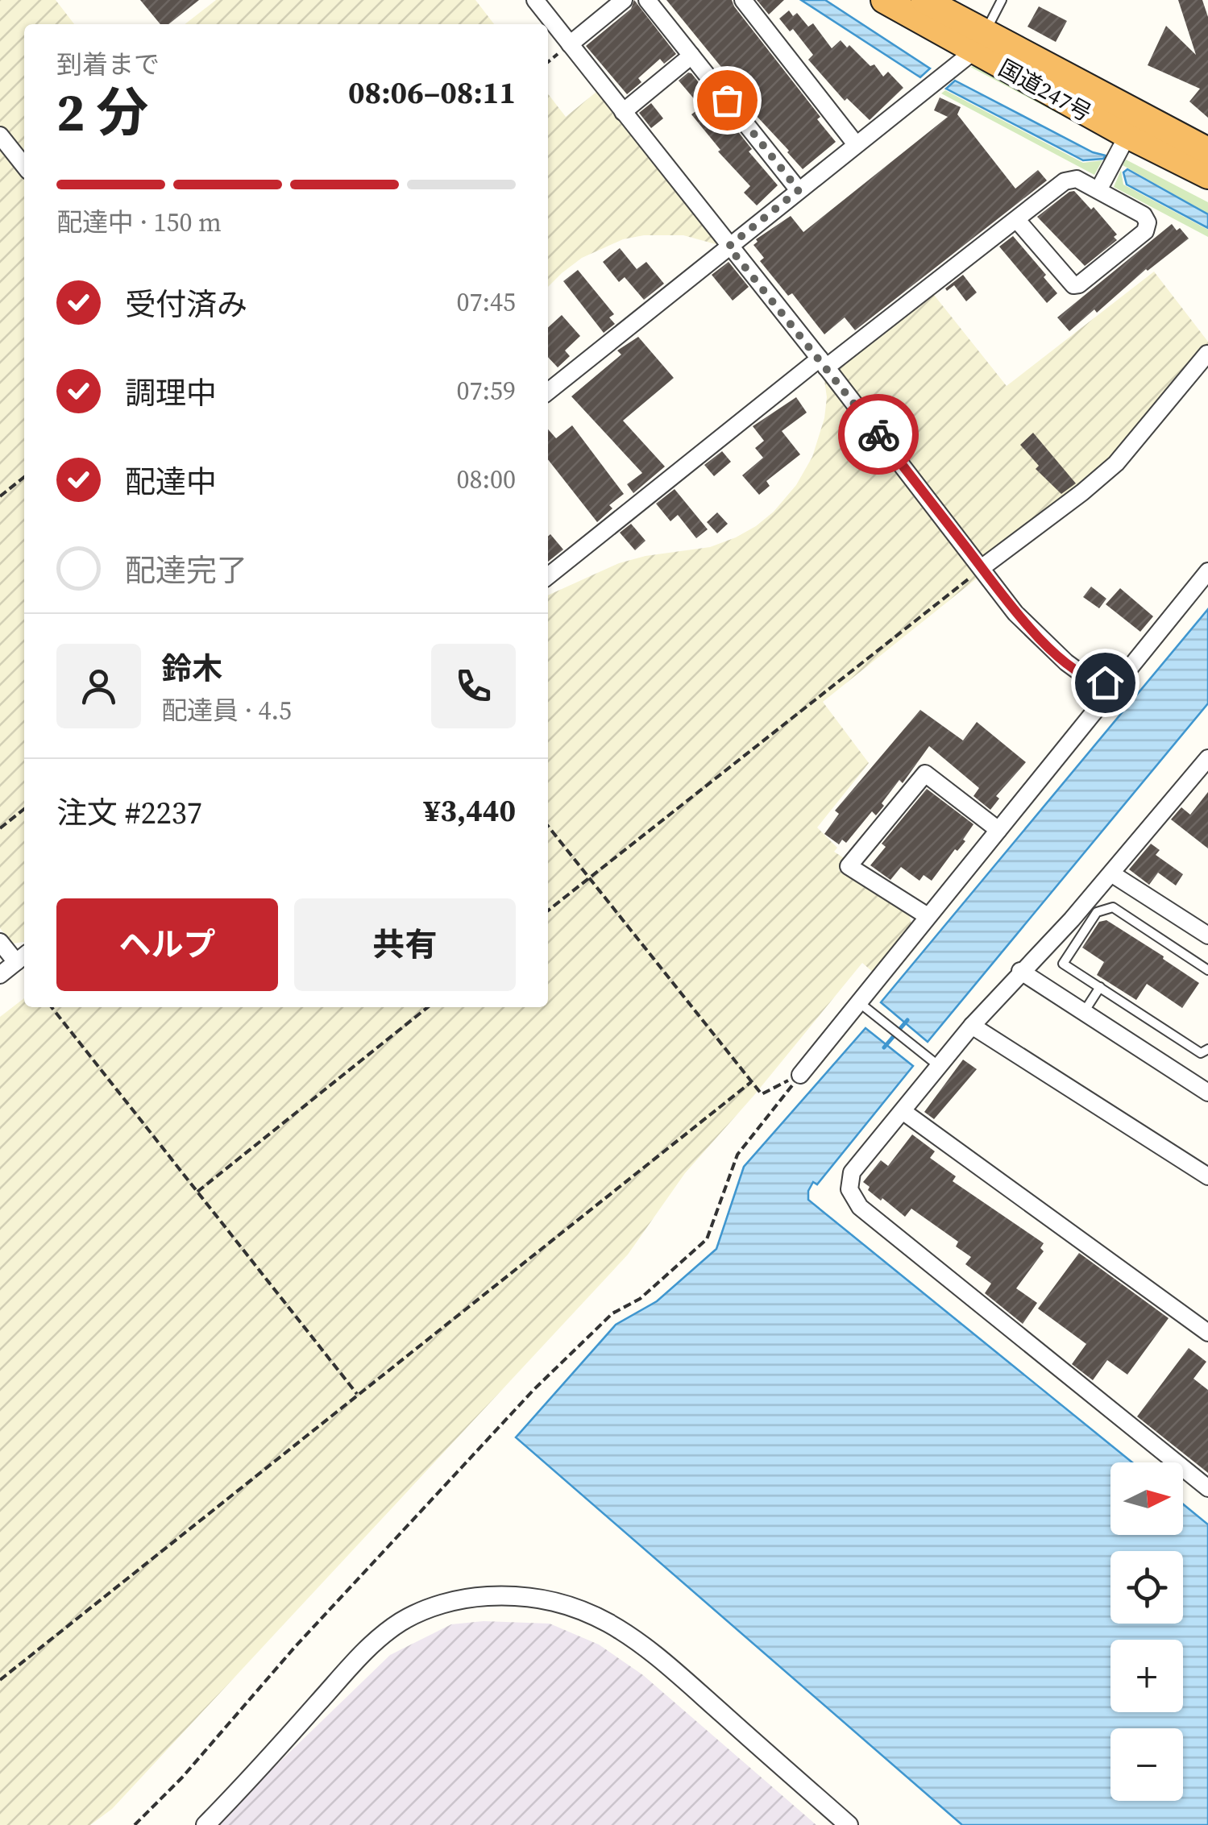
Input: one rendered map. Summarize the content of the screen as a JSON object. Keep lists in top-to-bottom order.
{
  "streets": {
    "highway": ["国道247号"]
  },
  "north": "right",
  "page": {
    "heading": ["2 分", "到着まで", "08:06–08:11"],
    "panel": [
      "鈴木",
      "配達員 · 4.5",
      "注文 #2237",
      "¥3,440"
    ],
    "bar": "配達中 · 150 m",
    "list": [
      ["受付済み", "07:45"],
      ["調理中", "07:59"],
      ["配達中", "08:00"],
      "配達完了"
    ],
    "buttons": ["ヘルプ", "共有"],
    "map_buttons": ["+", "−"]
  }
}
